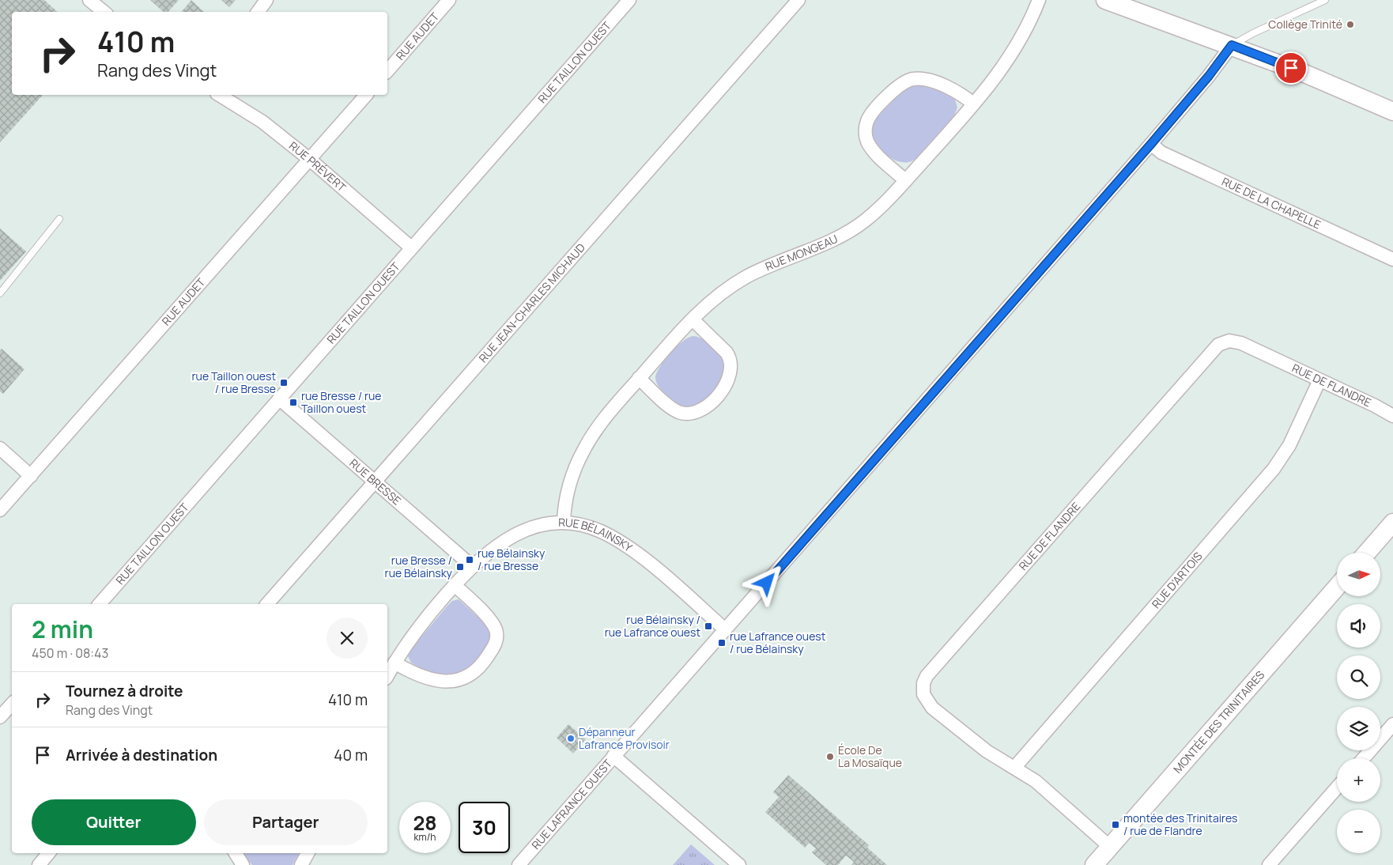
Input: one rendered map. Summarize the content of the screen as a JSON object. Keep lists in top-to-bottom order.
{
  "streets": {
    "street": [
      "RUE AUDET",
      "RUE TAILLON OUEST",
      "RUE PRÉVERT",
      "RUE DE LA CHAPELLE",
      "RUE MONGEAU",
      "RUE JEAN-CHARLES MICHAUD",
      "RUE DE FLANDRE",
      "RUE BRESSE",
      "RUE BÉLAINSKY",
      "RUE D'ARTOIS",
      "MONTÉE DES TRINITAIRES",
      "RUE LAFRANCE OUEST"
    ]
  },
  "crossings": [
    ["RUE AUDET", "RUE PRÉVERT"],
    ["RUE TAILLON OUEST", "RUE PRÉVERT"],
    ["RUE TAILLON OUEST", "RUE BRESSE"],
    ["RUE DE LA CHAPELLE", "RUE LAFRANCE OUEST"],
    ["RUE MONGEAU", "RUE BÉLAINSKY"],
    ["RUE JEAN-CHARLES MICHAUD", "RUE BRESSE"],
    ["RUE DE FLANDRE", "RUE D'ARTOIS"],
    ["RUE DE FLANDRE", "MONTÉE DES TRINITAIRES"],
    ["RUE BRESSE", "RUE BÉLAINSKY"],
    ["RUE BÉLAINSKY", "RUE LAFRANCE OUEST"]
  ],
  "places": {
    "other": ["Collège Trinité", "Dépanneur Lafrance Provisoir", "École De La Mosaïque"],
    "transit": [
      "rue Taillon ouest / rue Bresse",
      "rue Bresse / rue Taillon ouest",
      "rue Bélainsky / rue Bresse",
      "rue Bresse / rue Bélainsky",
      "rue Bélainsky / rue Lafrance ouest",
      "rue Lafrance ouest / rue Bélainsky",
      "montée des Trinitaires / rue de Flandre"
    ]
  },
  "north": "right",
  "page": {
    "turn": ["410 m", "Rang des Vingt"],
    "map_buttons": ["+", "−"],
    "heading": ["2 min", "450 m · 08:43"],
    "list": [
      {
        "name": "Tournez à droite",
        "note": "Rang des Vingt",
        "value": "410 m"
      },
      {
        "name": "Arrivée à destination",
        "value": "40 m"
      }
    ],
    "buttons": ["Quitter", "Partager"],
    "speed": "28 km/h",
    "limit": "30"
  }
}
